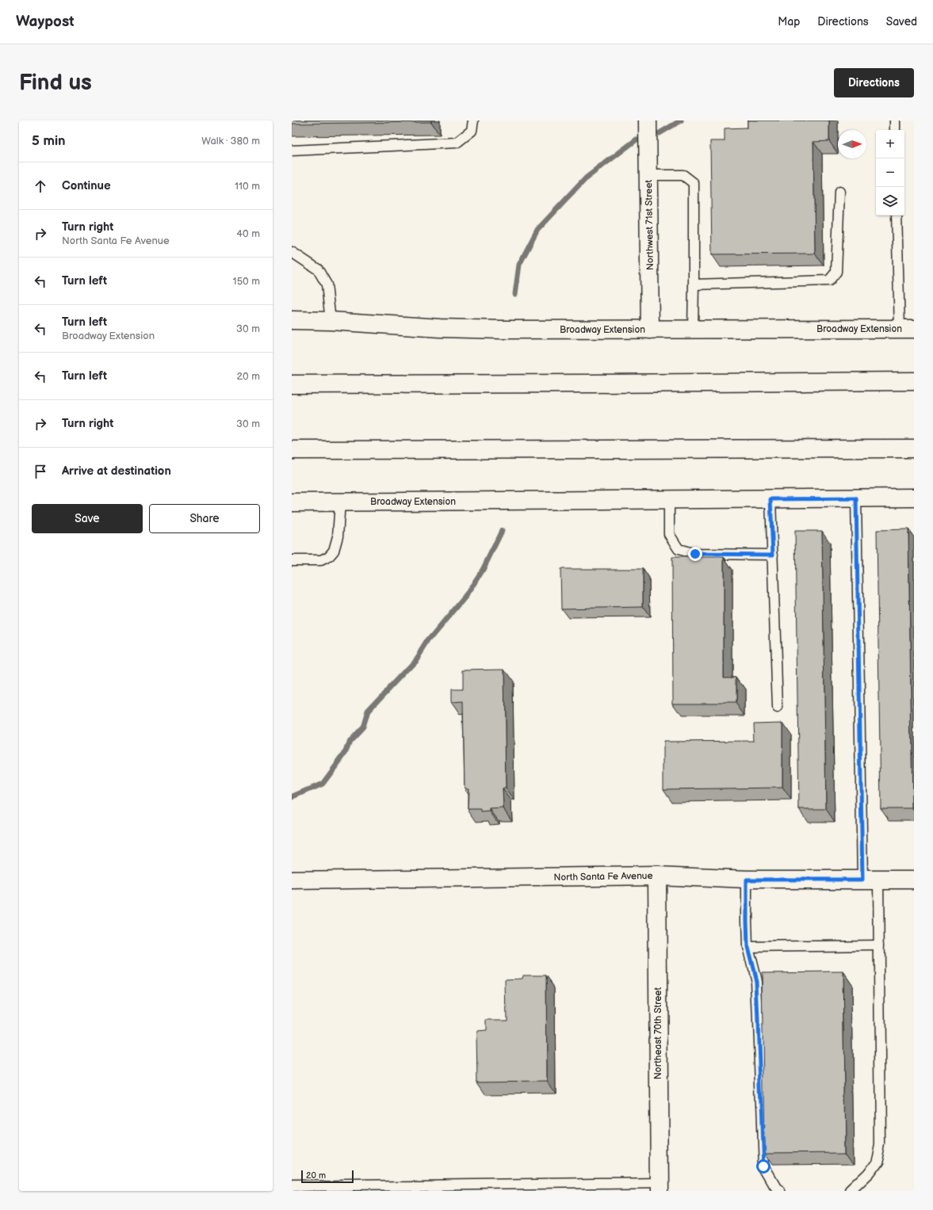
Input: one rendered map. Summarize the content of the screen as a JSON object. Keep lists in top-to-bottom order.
{
  "streets": {
    "main road": [
      "Northwest 71st Street",
      "Broadway Extension",
      "North Santa Fe Avenue",
      "Northeast 70th Street"
    ]
  },
  "crossings": [
    ["Northwest 71st Street", "Broadway Extension"],
    ["North Santa Fe Avenue", "Northeast 70th Street"]
  ],
  "scale_bar": "20 m",
  "north": "right",
  "page": {
    "header": "Waypost",
    "nav": ["Map", "Directions", "Saved"],
    "buttons": [
      "Directions",
      ["Save", "Share"]
    ],
    "title": "Find us",
    "heading": ["5 min", "Walk · 380 m"],
    "map_buttons": ["+", "−"],
    "list": [
      ["Continue", "110 m"],
      ["Turn right", "North Santa Fe Avenue", "40 m"],
      ["Turn left", "150 m"],
      ["Turn left", "Broadway Extension", "30 m"],
      ["Turn left", "20 m"],
      ["Turn right", "30 m"],
      "Arrive at destination"
    ],
    "scale": "20 m"
  }
}
